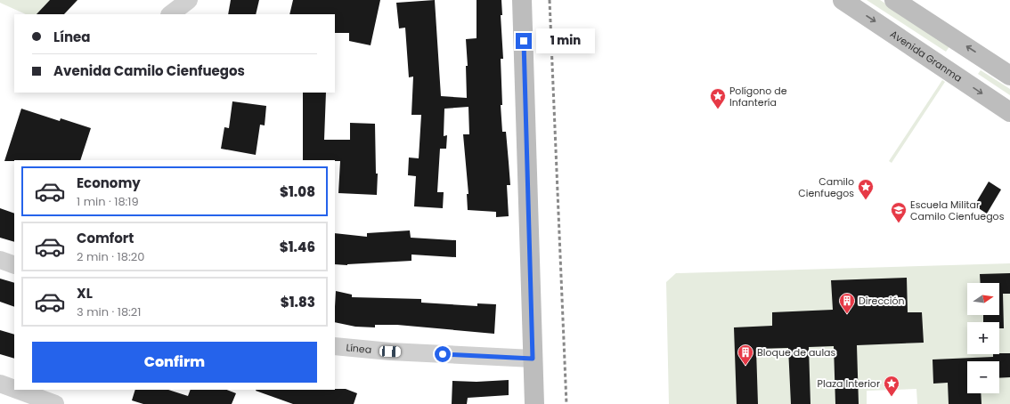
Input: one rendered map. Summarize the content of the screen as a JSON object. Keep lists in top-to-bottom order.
{
  "streets": {
    "street": ["Avenida Granma", "Línea"]
  },
  "places": {
    "place": ["Polígono de Infantería", "Camilo Cienfuegos", "Plaza Interior"],
    "school or university": ["Escuela Militar Camilo Cienfuegos"],
    "building": ["Dirección", "Bloque de aulas"]
  },
  "north": "right",
  "page": {
    "banner": ["Línea", "Avenida Camilo Cienfuegos"],
    "bubble": "1 min",
    "list": [
      {
        "name": "Economy",
        "note": "1 min · 18:19",
        "value": "$1.08"
      },
      {
        "name": "Comfort",
        "note": "2 min · 18:20",
        "value": "$1.46"
      },
      {
        "name": "XL",
        "note": "3 min · 18:21",
        "value": "$1.83"
      }
    ],
    "map_buttons": ["+", "−"],
    "buttons": "Confirm"
  }
}
